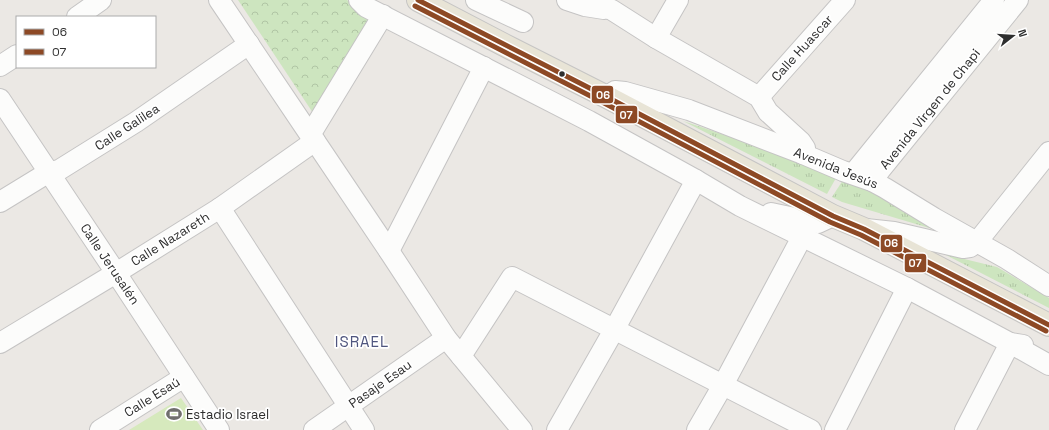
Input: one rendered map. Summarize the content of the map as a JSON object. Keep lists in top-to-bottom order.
{
  "streets": {
    "street": [
      "Calle Huascar",
      "Avenida Virgen de Chapi",
      "Calle Galilea",
      "Avenida Jesús",
      "Calle Nazareth",
      "Calle Jerusalén",
      "Pasaje Esau",
      "Calle Esaú"
    ]
  },
  "crossings": [
    ["Avenida Virgen de Chapi", "Avenida Jesús"],
    ["Calle Galilea", "Calle Jerusalén"],
    ["Calle Nazareth", "Calle Jerusalén"],
    ["Calle Jerusalén", "Calle Esaú"]
  ],
  "districts": ["ISRAEL"],
  "places": {
    "sports": ["Estadio Israel"]
  },
  "lines": ["transit line 06", "transit line 07"],
  "legend": ["06", "07"],
  "north": "right"
}
